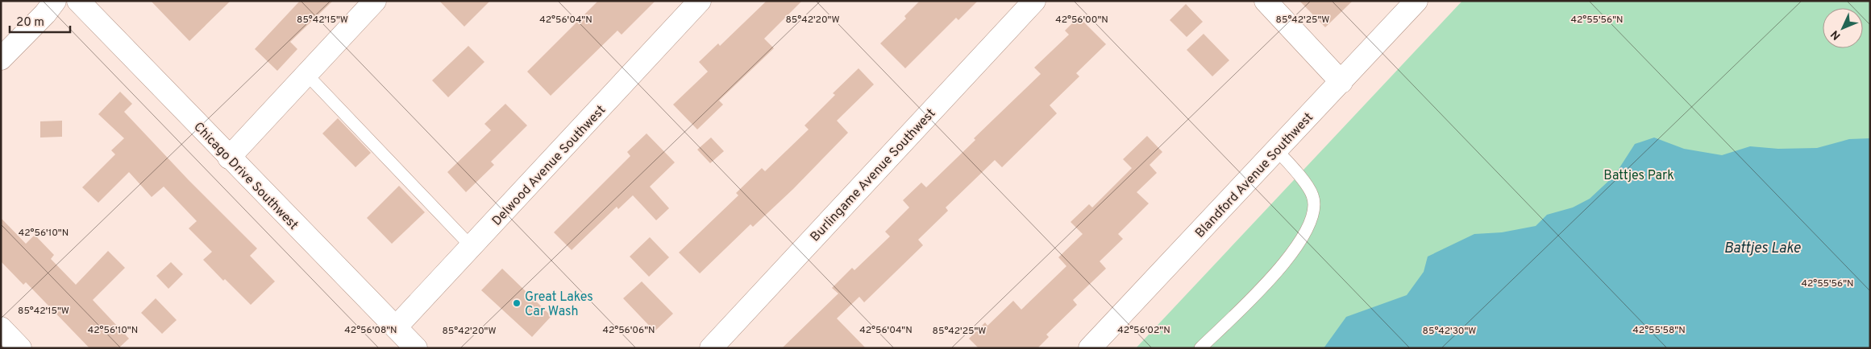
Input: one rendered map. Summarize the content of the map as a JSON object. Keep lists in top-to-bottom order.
{
  "streets": {
    "street": [
      "Delwood Avenue Southwest",
      "Burlingame Avenue Southwest",
      "Blandford Avenue Southwest",
      "Chicago Drive Southwest"
    ]
  },
  "crossings": [
    ["Delwood Avenue Southwest", "Chicago Drive Southwest"]
  ],
  "water": ["Battjes Lake"],
  "parks": ["Battjes Park"],
  "places": ["Great Lakes Car Wash"],
  "scale_bar": "20 m",
  "north": "bottom left",
  "coordinates": [
    "85°42'20\"W",
    "85°42'15\"W",
    "85°42'25\"W",
    "42°56'04\"N",
    "42°56'00\"N",
    "42°55'56\"N",
    "42°56'10\"N",
    "42°56'08\"N",
    "42°56'06\"N",
    "42°56'02\"N",
    "42°55'58\"N",
    "85°42'30\"W"
  ]
}
